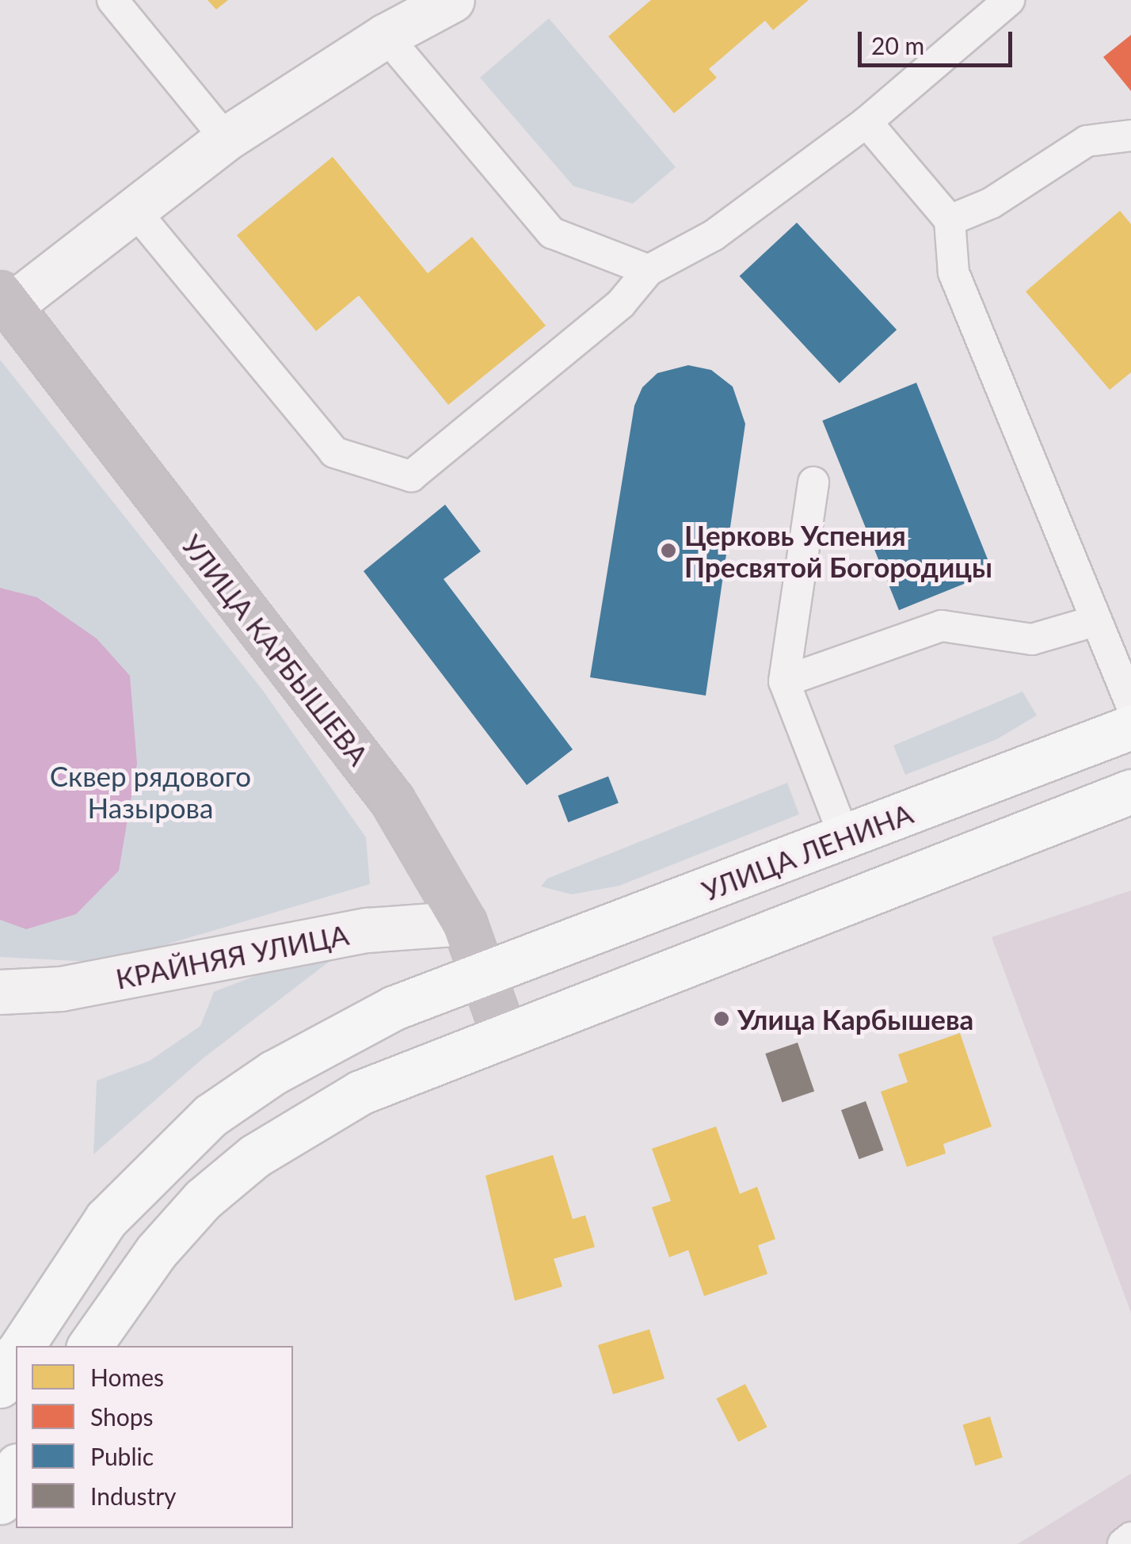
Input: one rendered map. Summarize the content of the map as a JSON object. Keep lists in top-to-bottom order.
{
  "streets": {
    "main road": ["УЛИЦА ЛЕНИНА"],
    "street": ["УЛИЦА КАРБЫШЕВА", "КРАЙНЯЯ УЛИЦА"]
  },
  "crossings": [
    ["УЛИЦА КАРБЫШЕВА", "УЛИЦА ЛЕНИНА"],
    ["УЛИЦА КАРБЫШЕВА", "КРАЙНЯЯ УЛИЦА"]
  ],
  "parks": ["Сквер рядового Назырова"],
  "places": ["Церковь Успения Пресвятой Богородицы", "Улица Карбышева"],
  "legend": [
    "Homes",
    "Shops",
    "Public",
    "Industry"
  ],
  "scale_bar": "20 m"
}
